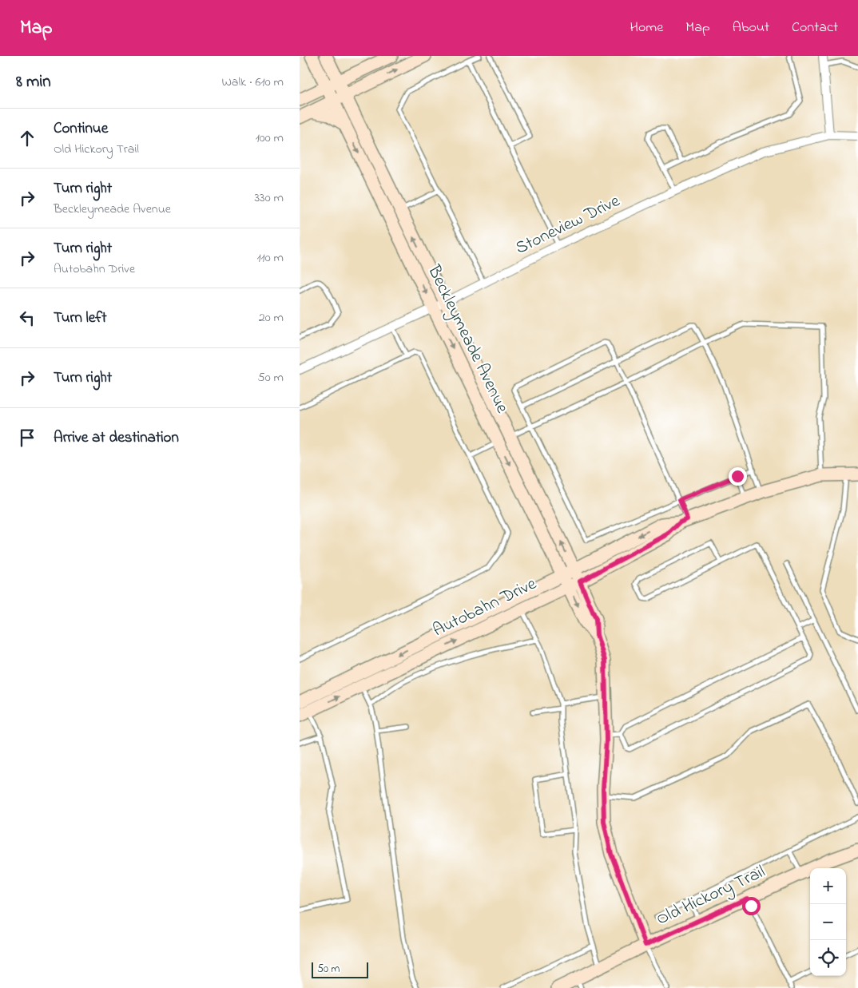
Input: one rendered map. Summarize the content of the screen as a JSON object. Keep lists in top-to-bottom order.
{
  "streets": {
    "street": [
      "Stoneview Drive",
      "Beckleymeade Avenue",
      "Autobahn Drive",
      "Old Hickory Trail"
    ]
  },
  "crossings": [
    ["Stoneview Drive", "Beckleymeade Avenue"],
    ["Beckleymeade Avenue", "Autobahn Drive"],
    ["Beckleymeade Avenue", "Old Hickory Trail"]
  ],
  "scale_bar": "50 m",
  "page": {
    "header": "Map",
    "nav": [
      "Home",
      "Map",
      "About",
      "Contact"
    ],
    "heading": ["8 min", "Walk · 610 m"],
    "list": [
      ["Continue", "Old Hickory Trail", "100 m"],
      ["Turn right", "Beckleymeade Avenue", "330 m"],
      ["Turn right", "Autobahn Drive", "110 m"],
      ["Turn left", "20 m"],
      ["Turn right", "50 m"],
      "Arrive at destination"
    ],
    "map_buttons": ["+", "−"],
    "scale": "50 m"
  }
}
